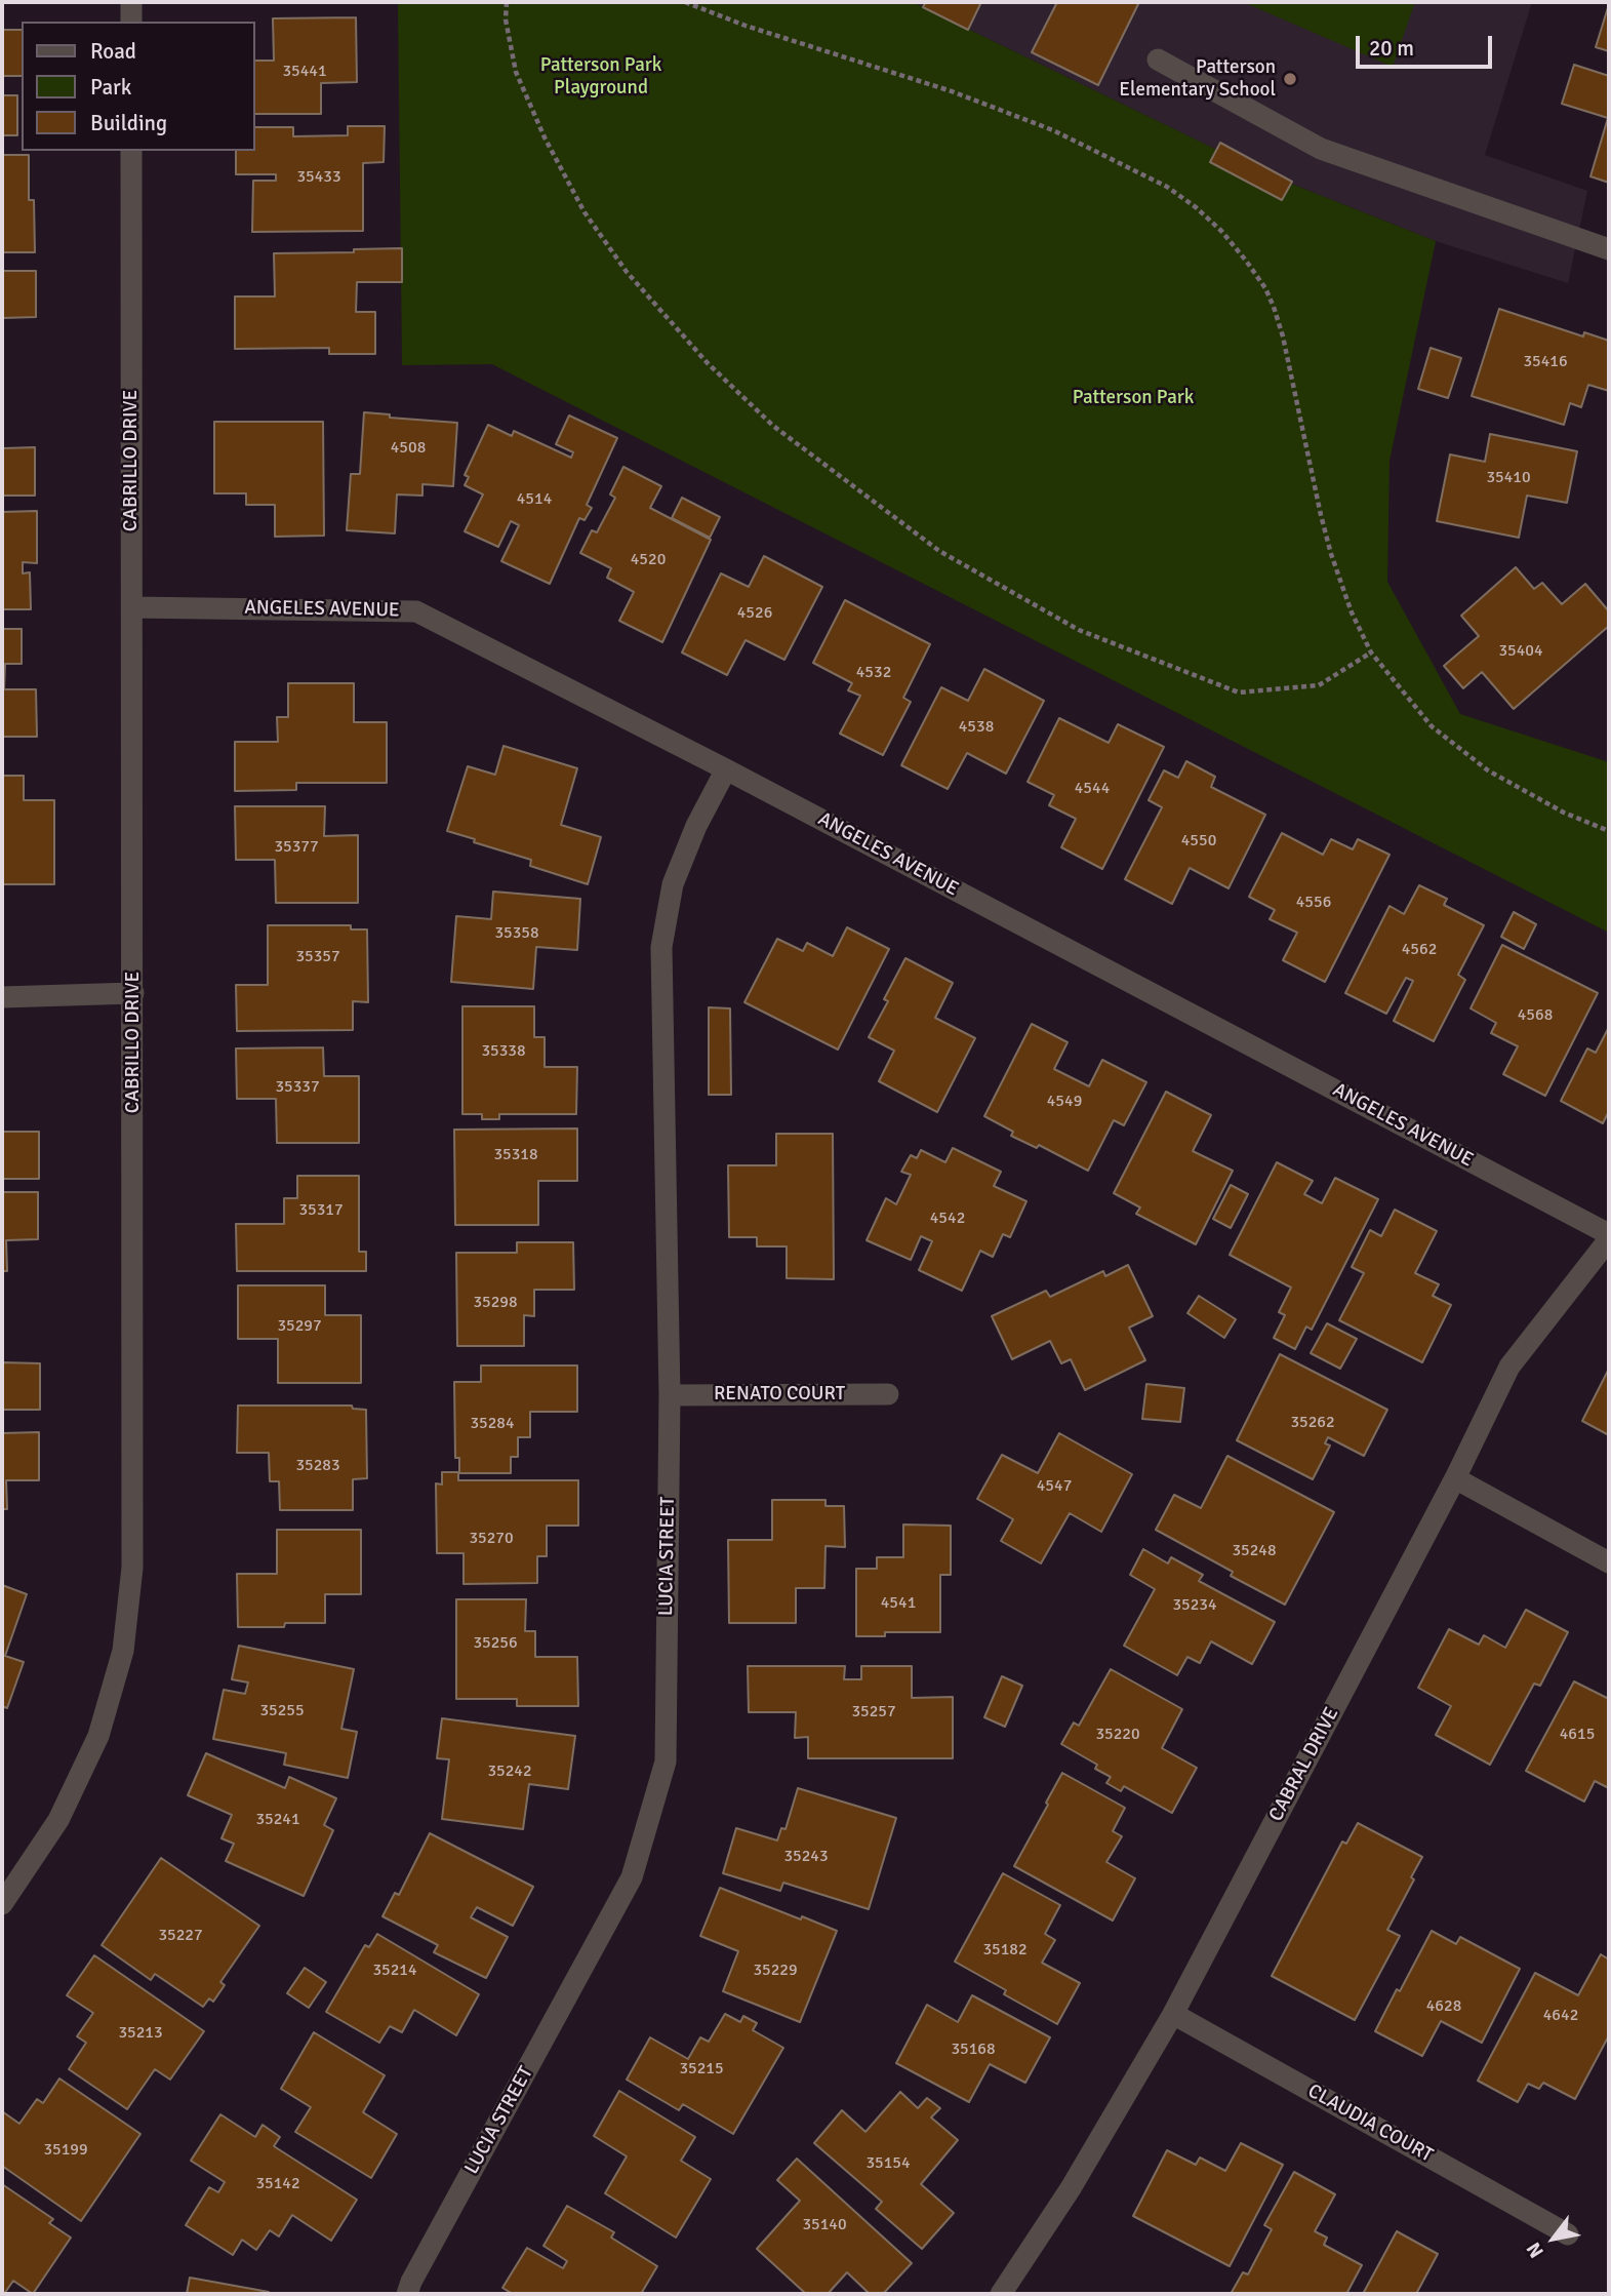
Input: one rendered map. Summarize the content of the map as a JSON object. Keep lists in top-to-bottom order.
{
  "streets": {
    "street": [
      "CABRILLO DRIVE",
      "ANGELES AVENUE",
      "RENATO COURT",
      "LUCIA STREET",
      "CABRAL DRIVE",
      "CLAUDIA COURT"
    ]
  },
  "crossings": [
    ["CABRILLO DRIVE", "ANGELES AVENUE"],
    ["ANGELES AVENUE", "LUCIA STREET"],
    ["ANGELES AVENUE", "CABRAL DRIVE"],
    ["RENATO COURT", "LUCIA STREET"],
    ["CABRAL DRIVE", "CLAUDIA COURT"]
  ],
  "parks": ["Patterson Park Playground", "Patterson Park"],
  "places": ["Patterson Elementary School"],
  "house_numbers": [
    "35441",
    "35433",
    "35416",
    "4508",
    "35410",
    "4514",
    "4520",
    "4526",
    "35404",
    "4532",
    "4538",
    "4544",
    "4550",
    "35377",
    "4556",
    "35358",
    "4562",
    "35357",
    "4568",
    "35338",
    "35337",
    "4549",
    "35318",
    "35317",
    "4542",
    "35298",
    "35297",
    "35262",
    "35284",
    "35283",
    "4547",
    "35270",
    "35248",
    "4541",
    "35234",
    "35256",
    "35255",
    "35257",
    "35220",
    "4615",
    "35242",
    "35241",
    "35243",
    "35227",
    "35182",
    "35214",
    "35229",
    "4628",
    "4642",
    "35213",
    "35168",
    "35215",
    "35199",
    "35154",
    "35142",
    "35140"
  ],
  "legend": ["Road", "Park", "Building"],
  "scale_bar": "20 m",
  "north": "bottom left"
}
